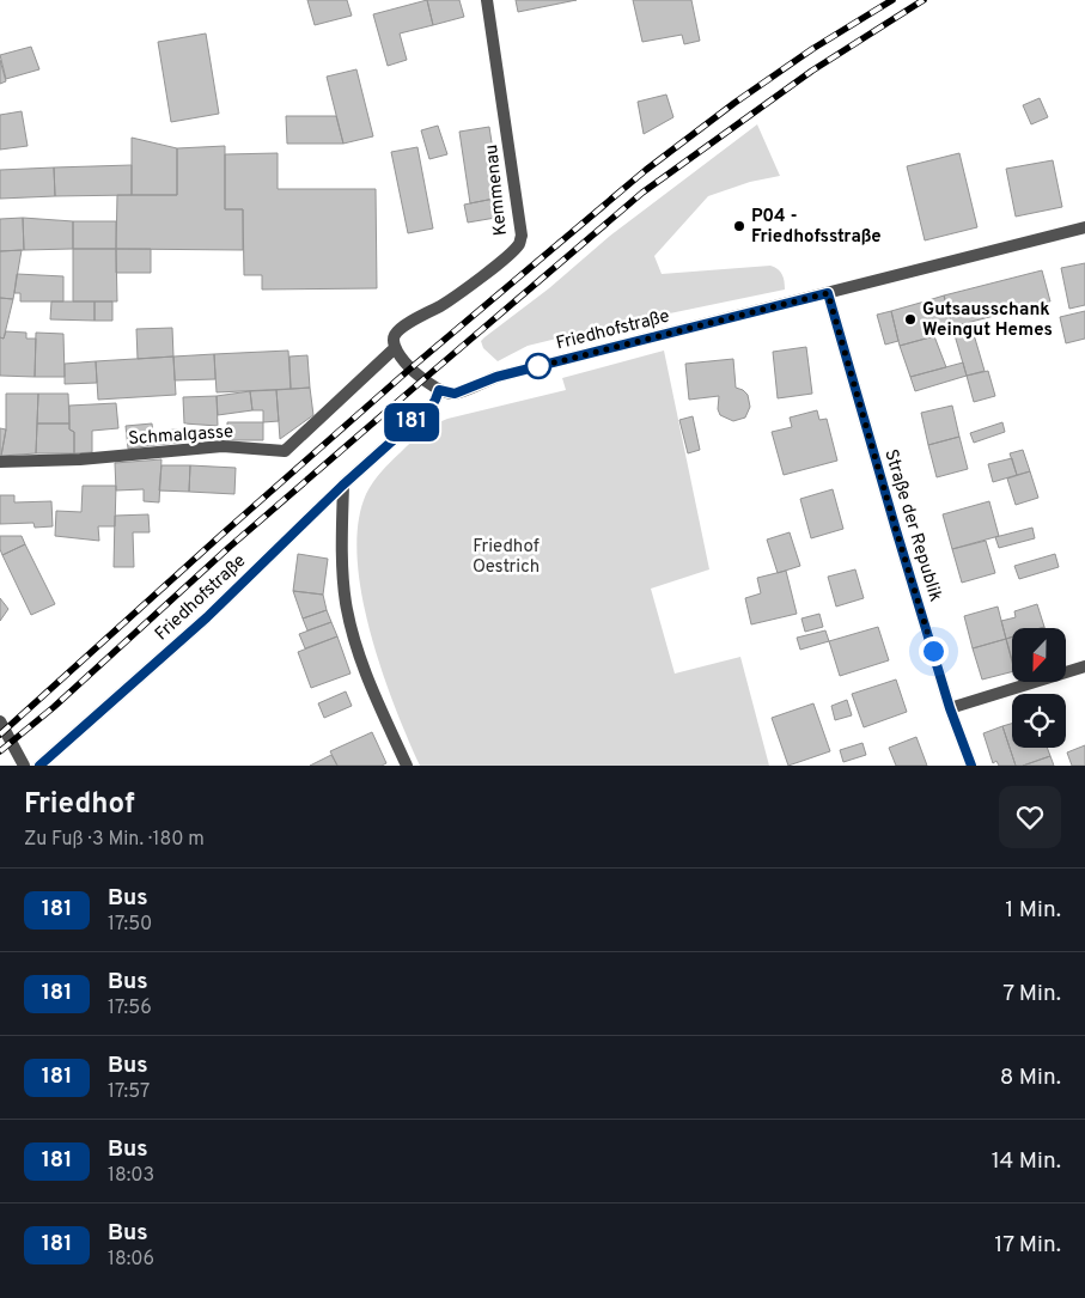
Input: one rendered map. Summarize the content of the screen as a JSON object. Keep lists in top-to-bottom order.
{
  "streets": {
    "street": [
      "Kemmenau",
      "Friedhofstraße",
      "Schmalgasse",
      "Straße der Republik"
    ]
  },
  "crossings": [
    ["Kemmenau", "Schmalgasse"],
    ["Friedhofstraße", "Straße der Republik"]
  ],
  "parks": ["Friedhof Oestrich"],
  "places": ["P04 - Friedhofsstraße", "Gutsausschank Weingut Hemes"],
  "lines": ["bus line 181"],
  "north": "bottom",
  "page": {
    "on_map": "181",
    "heading": ["Friedhof", "Zu Fuß · 3 Min. · 180 m"],
    "list": [
      {
        "mark": "181",
        "name": "Bus",
        "note": "17:50",
        "value": "1 Min."
      },
      {
        "mark": "181",
        "name": "Bus",
        "note": "17:56",
        "value": "7 Min."
      },
      {
        "mark": "181",
        "name": "Bus",
        "note": "17:57",
        "value": "8 Min."
      },
      {
        "mark": "181",
        "name": "Bus",
        "note": "18:03",
        "value": "14 Min."
      },
      {
        "mark": "181",
        "name": "Bus",
        "note": "18:06",
        "value": "17 Min."
      }
    ]
  }
}
